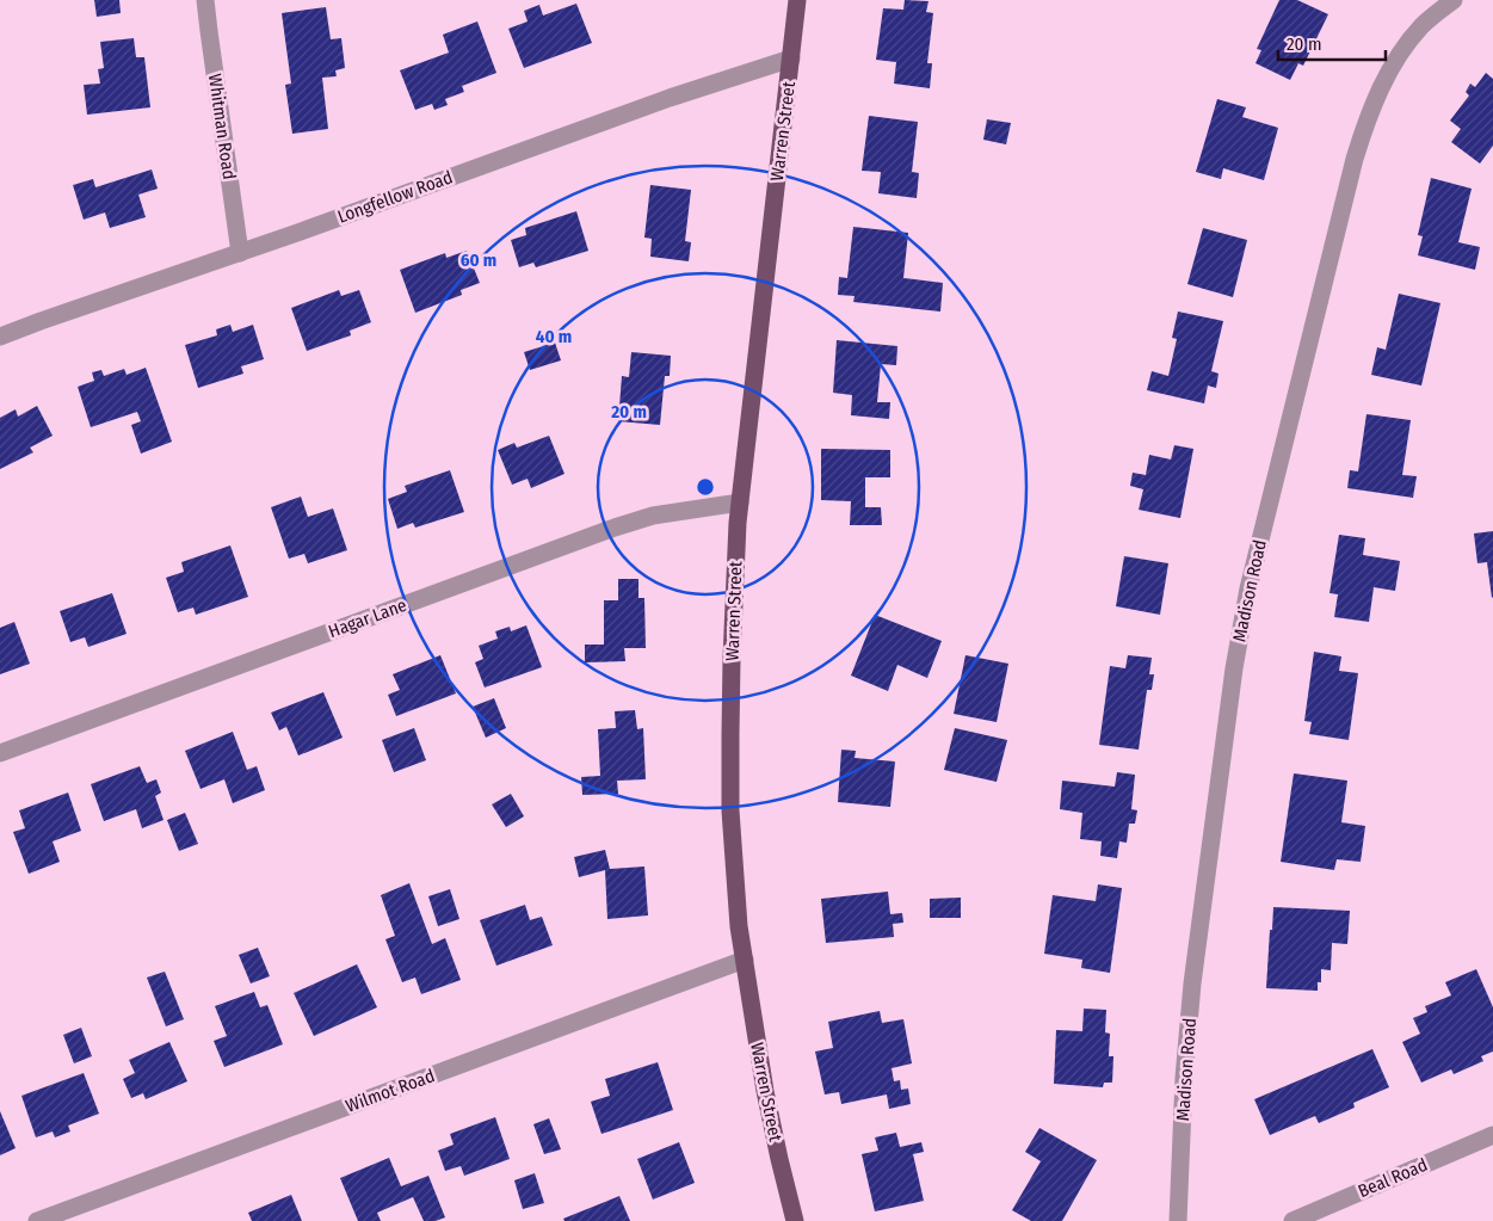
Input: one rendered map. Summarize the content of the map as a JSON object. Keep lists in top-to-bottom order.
{
  "streets": {
    "main road": ["Warren Street"],
    "street": [
      "Whitman Road",
      "Longfellow Road",
      "Madison Road",
      "Hagar Lane",
      "Wilmot Road",
      "Beal Road"
    ]
  },
  "crossings": [
    ["Whitman Road", "Longfellow Road"],
    ["Warren Street", "Longfellow Road"],
    ["Warren Street", "Hagar Lane"],
    ["Warren Street", "Wilmot Road"]
  ],
  "scale_bar": "20 m",
  "rings": ["60 m", "40 m", "20 m"]
}
